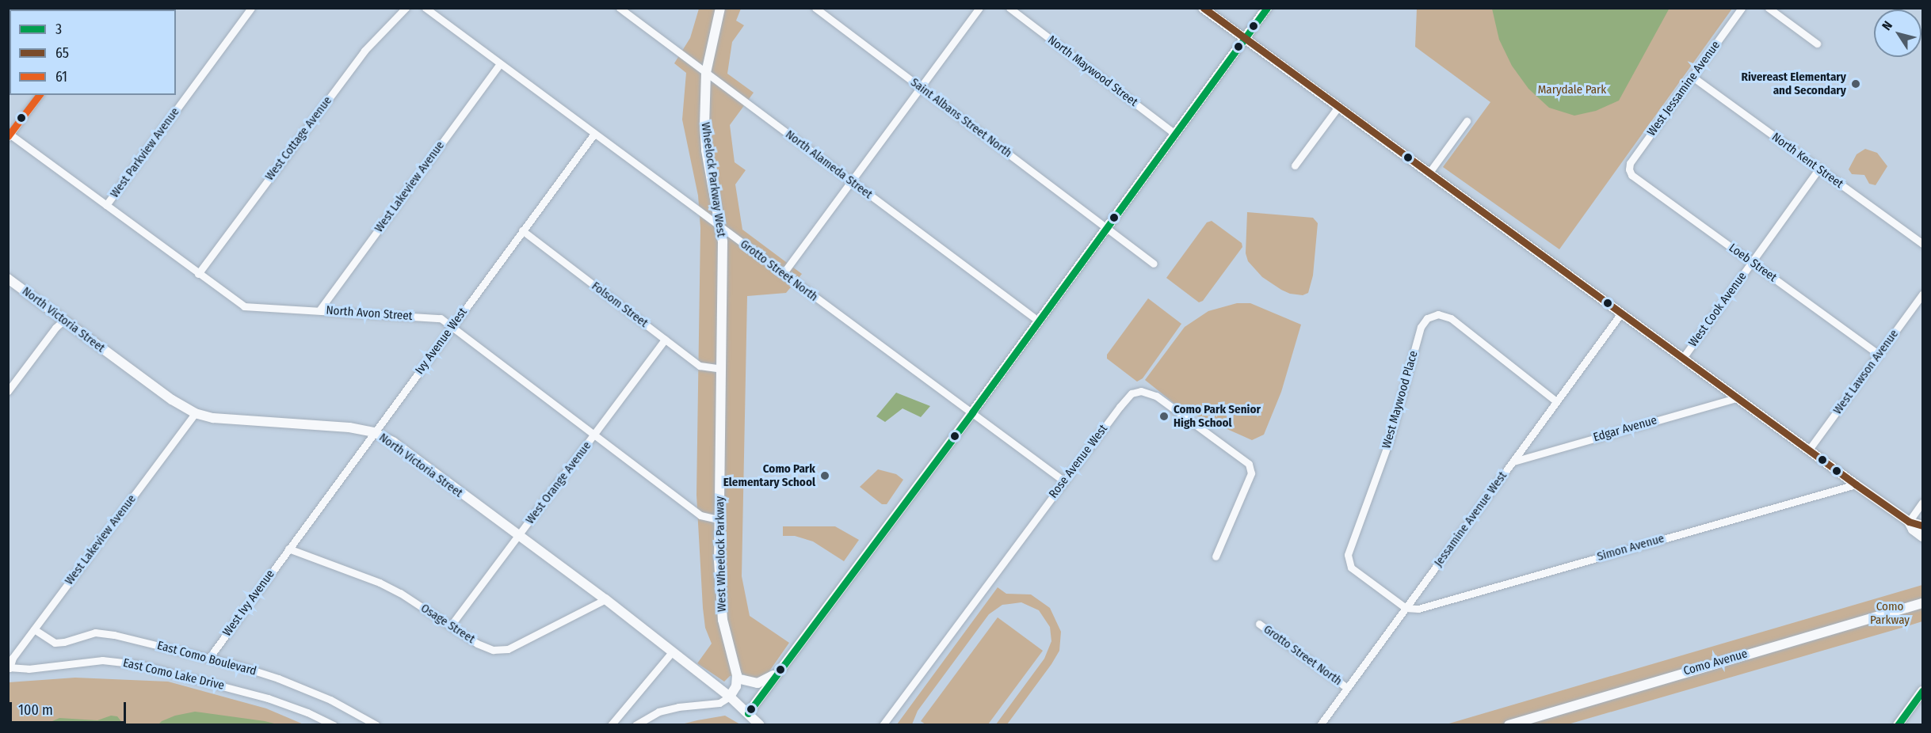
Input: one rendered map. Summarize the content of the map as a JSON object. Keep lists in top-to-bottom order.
{
  "streets": {
    "street": [
      "North Maywood Street",
      "West Jessamine Avenue",
      "Saint Albans Street North",
      "West Cottage Avenue",
      "West Parkview Avenue",
      "North Kent Street",
      "North Alameda Street",
      "Wheelock Parkway West",
      "West Lakeview Avenue",
      "Loeb Street",
      "Grotto Street North",
      "Folsom Street",
      "West Cook Avenue",
      "North Avon Street",
      "North Victoria Street",
      "Ivy Avenue West",
      "West Lawson Avenue",
      "West Maywood Place",
      "Edgar Avenue",
      "Rose Avenue West",
      "West Orange Avenue",
      "Jessamine Avenue West",
      "Simon Avenue",
      "West Wheelock Parkway",
      "West Ivy Avenue",
      "Osage Street",
      "East Como Boulevard",
      "Como Avenue",
      "East Como Lake Drive"
    ]
  },
  "crossings": [
    ["West Jessamine Avenue", "North Kent Street"],
    ["West Jessamine Avenue", "Loeb Street"],
    ["West Cottage Avenue", "North Avon Street"],
    ["West Parkview Avenue", "North Avon Street"],
    ["North Kent Street", "West Cook Avenue"],
    ["North Alameda Street", "Wheelock Parkway West"],
    ["Wheelock Parkway West", "Grotto Street North"],
    ["Wheelock Parkway West", "West Wheelock Parkway"],
    ["West Lakeview Avenue", "Grotto Street North"],
    ["West Lakeview Avenue", "North Avon Street"],
    ["West Lakeview Avenue", "North Victoria Street"],
    ["West Lakeview Avenue", "East Como Boulevard"],
    ["West Lakeview Avenue", "East Como Lake Drive"],
    ["Loeb Street", "West Cook Avenue"],
    ["Loeb Street", "West Lawson Avenue"],
    ["Grotto Street North", "Ivy Avenue West"],
    ["Grotto Street North", "Rose Avenue West"],
    ["Grotto Street North", "Jessamine Avenue West"],
    ["Folsom Street", "Ivy Avenue West"],
    ["Folsom Street", "West Orange Avenue"],
    ["Folsom Street", "West Wheelock Parkway"],
    ["North Avon Street", "Ivy Avenue West"],
    ["North Avon Street", "West Orange Avenue"],
    ["North Avon Street", "West Wheelock Parkway"],
    ["North Victoria Street", "Ivy Avenue West"],
    ["North Victoria Street", "West Orange Avenue"],
    ["North Victoria Street", "Osage Street"],
    ["Ivy Avenue West", "West Ivy Avenue"],
    ["Ivy Avenue West", "Osage Street"],
    ["West Maywood Place", "Jessamine Avenue West"],
    ["West Maywood Place", "Simon Avenue"],
    ["Edgar Avenue", "Jessamine Avenue West"],
    ["West Orange Avenue", "Osage Street"],
    ["Jessamine Avenue West", "Simon Avenue"],
    ["West Ivy Avenue", "Osage Street"],
    ["West Ivy Avenue", "East Como Boulevard"]
  ],
  "parks": ["Marydale Park", "Como Parkway"],
  "places": ["Rivereast Elementary and Secondary", "Como Park Senior High School", "Como Park Elementary School"],
  "lines": ["transit line 3", "transit line 65", "transit line 61"],
  "legend": ["3", "65", "61"],
  "scale_bar": "100 m",
  "north": "top left"
}
